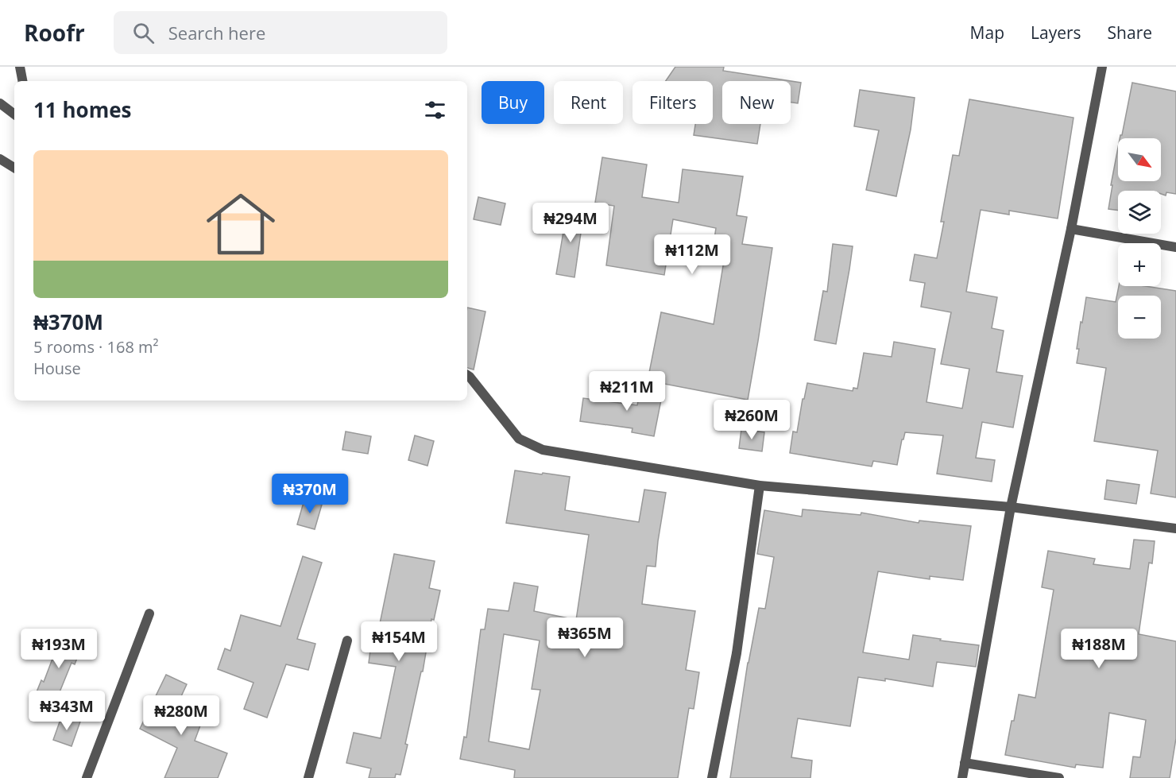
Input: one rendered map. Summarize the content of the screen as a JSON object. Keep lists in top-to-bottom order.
{
  "north": "bottom right",
  "page": {
    "header": "Roofr",
    "search": "Search here",
    "nav": ["Map", "Layers", "Share"],
    "chip": [
      "Buy",
      "Rent",
      "Filters",
      "New"
    ],
    "heading": "11 homes",
    "map_buttons": ["+", "−"],
    "list": [
      {
        "name": "₦370M",
        "note": "5 rooms · 168 m² · House"
      }
    ],
    "price": [
      "₦294M",
      "₦112M",
      "₦211M",
      "₦260M",
      "₦370M",
      "₦365M",
      "₦154M",
      "₦193M",
      "₦188M",
      "₦343M",
      "₦280M"
    ]
  }
}
